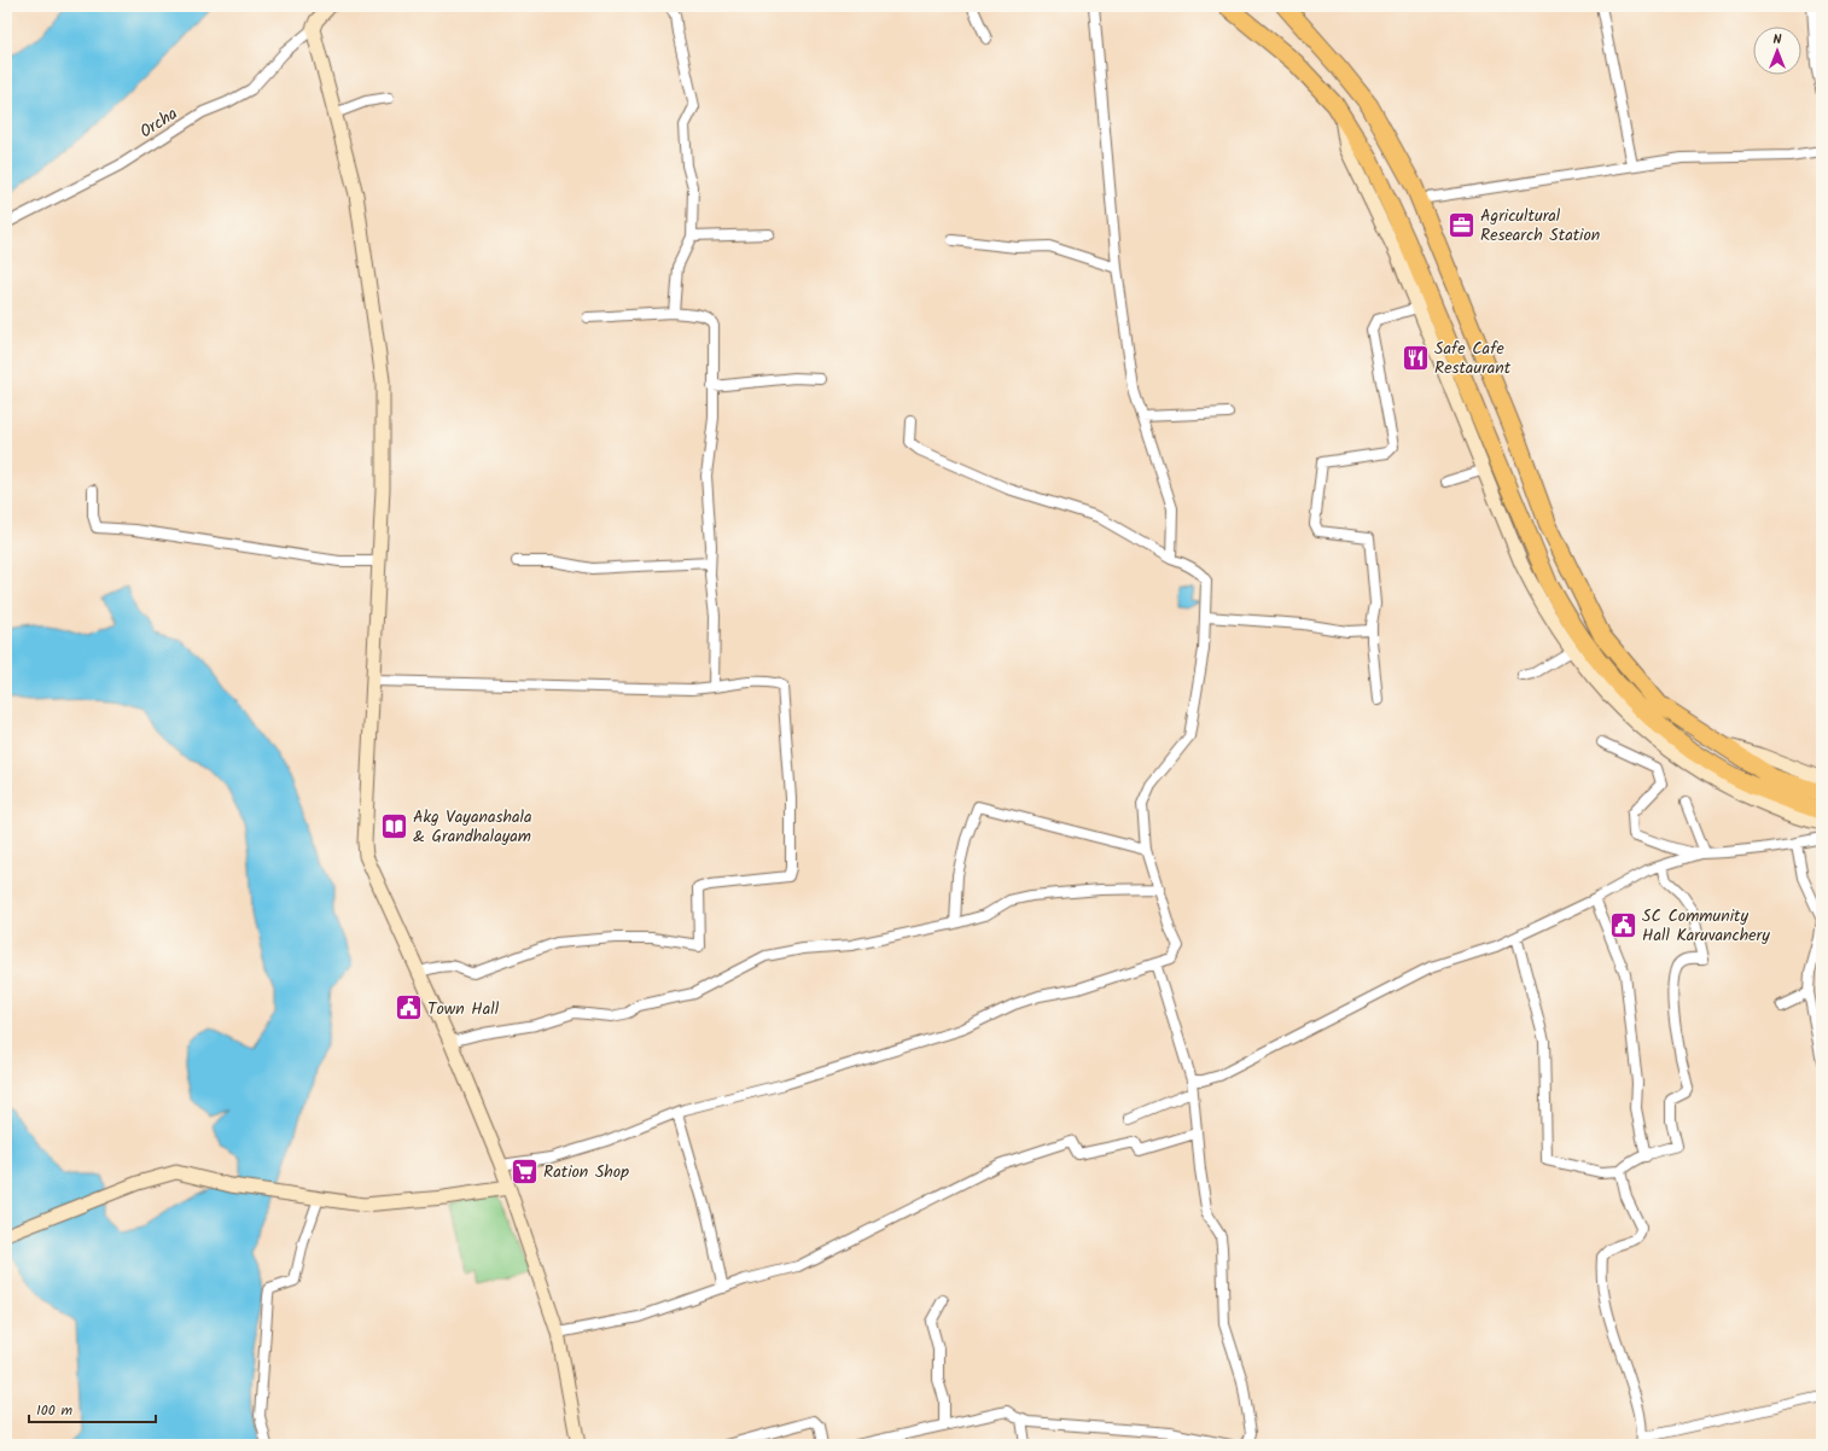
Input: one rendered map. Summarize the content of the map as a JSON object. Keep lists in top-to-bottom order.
{
  "streets": {
    "street": ["Orcha"]
  },
  "places": {
    "office": ["Agricultural Research Station"],
    "restaurant": ["Safe Cafe Restaurant"],
    "library": ["Akg Vayanashala & Grandhalayam"],
    "public building": ["SC Community Hall Karuvanchery", "Town Hall"],
    "supermarket": ["Ration Shop"]
  },
  "scale_bar": "100 m",
  "north": "top"
}
